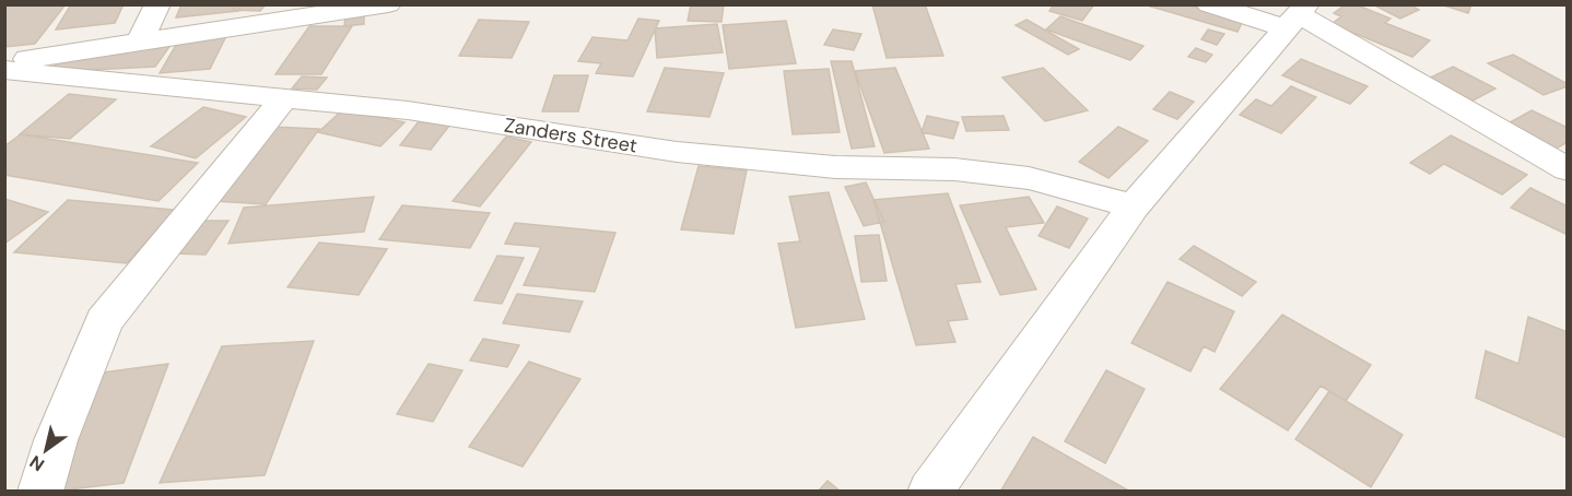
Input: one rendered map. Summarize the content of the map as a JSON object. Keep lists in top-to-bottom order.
{
  "streets": {
    "street": ["Zanders Street"]
  },
  "north": "bottom left"
}
